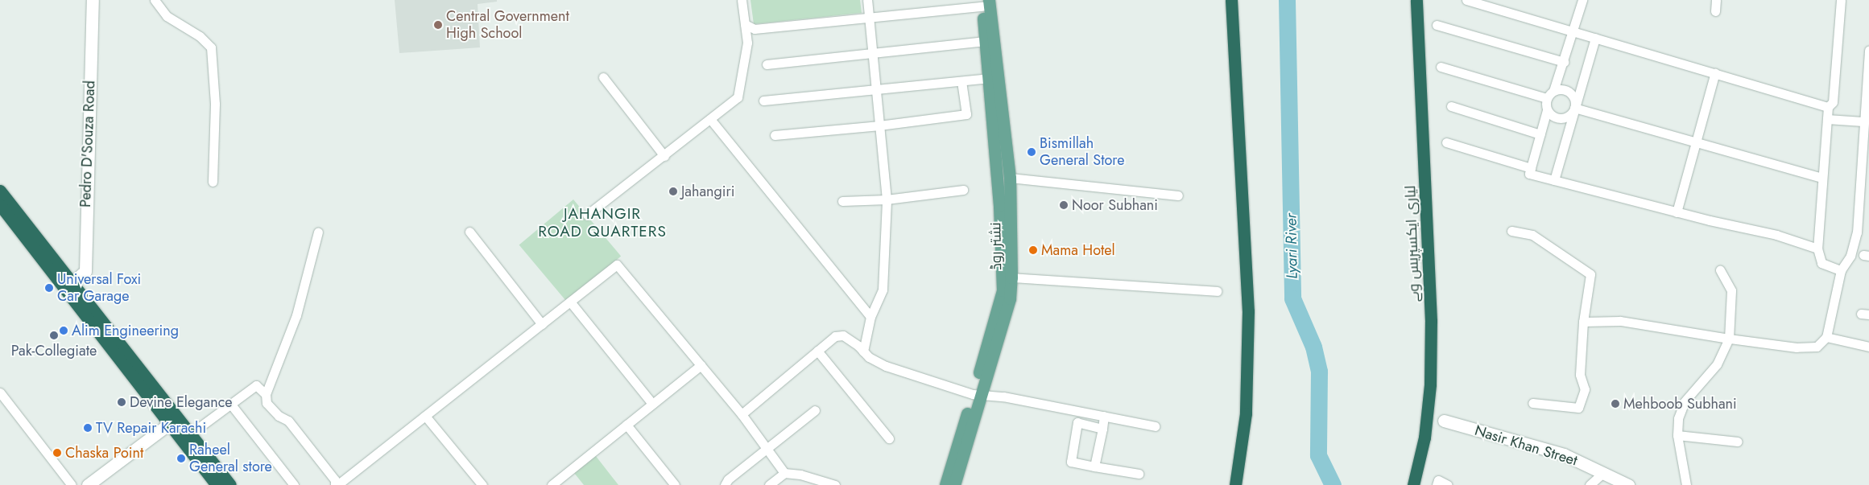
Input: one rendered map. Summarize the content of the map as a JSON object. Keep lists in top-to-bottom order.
{
  "streets": {
    "highway": ["لیاری ایکسپریس وے"],
    "main road": ["نشتر روڈ"],
    "street": ["Pedro D'Souza Road", "Nasir Khan Street"]
  },
  "districts": ["JAHANGIR ROAD QUARTERS"],
  "water": ["Lyari River"],
  "places": [
    "Central Government High School",
    "Bismillah General Store",
    "Jahangiri",
    "Noor Subhani",
    "Mama Hotel",
    "Universal Foxi Car Garage",
    "Alim Engineering",
    "Pak-Collegiate",
    "Devine Elegance",
    "Mehboob Subhani",
    "TV Repair Karachi",
    "Chaska Point",
    "Raheel General store"
  ]
}
